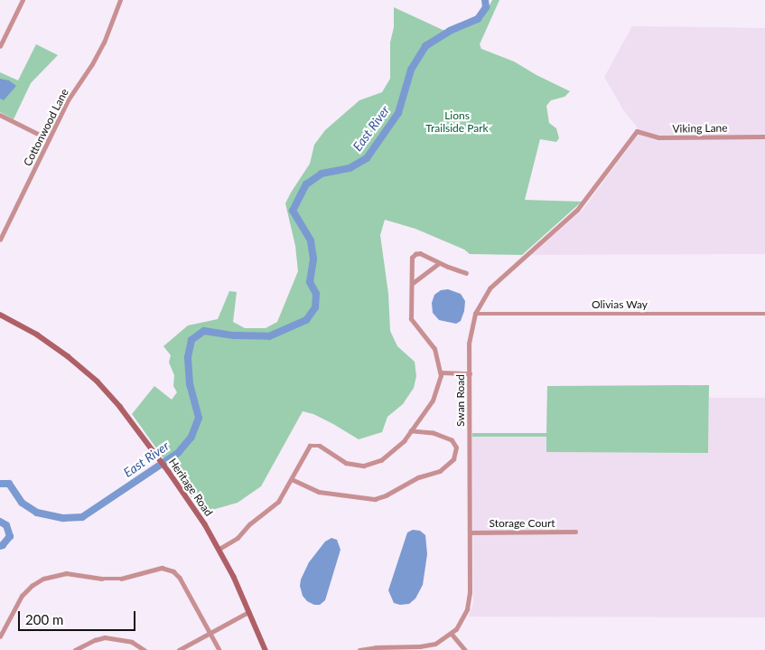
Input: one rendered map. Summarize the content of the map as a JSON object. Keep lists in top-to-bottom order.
{
  "streets": {
    "main road": ["Heritage Road"],
    "street": [
      "Cottonwood Lane",
      "Viking Lane",
      "Olivias Way",
      "Swan Road",
      "Storage Court"
    ]
  },
  "crossings": [
    ["Viking Lane", "Swan Road"],
    ["Olivias Way", "Swan Road"],
    ["Swan Road", "Storage Court"]
  ],
  "water": ["East River"],
  "parks": ["Lions Trailside Park"],
  "scale_bar": "200 m"
}
